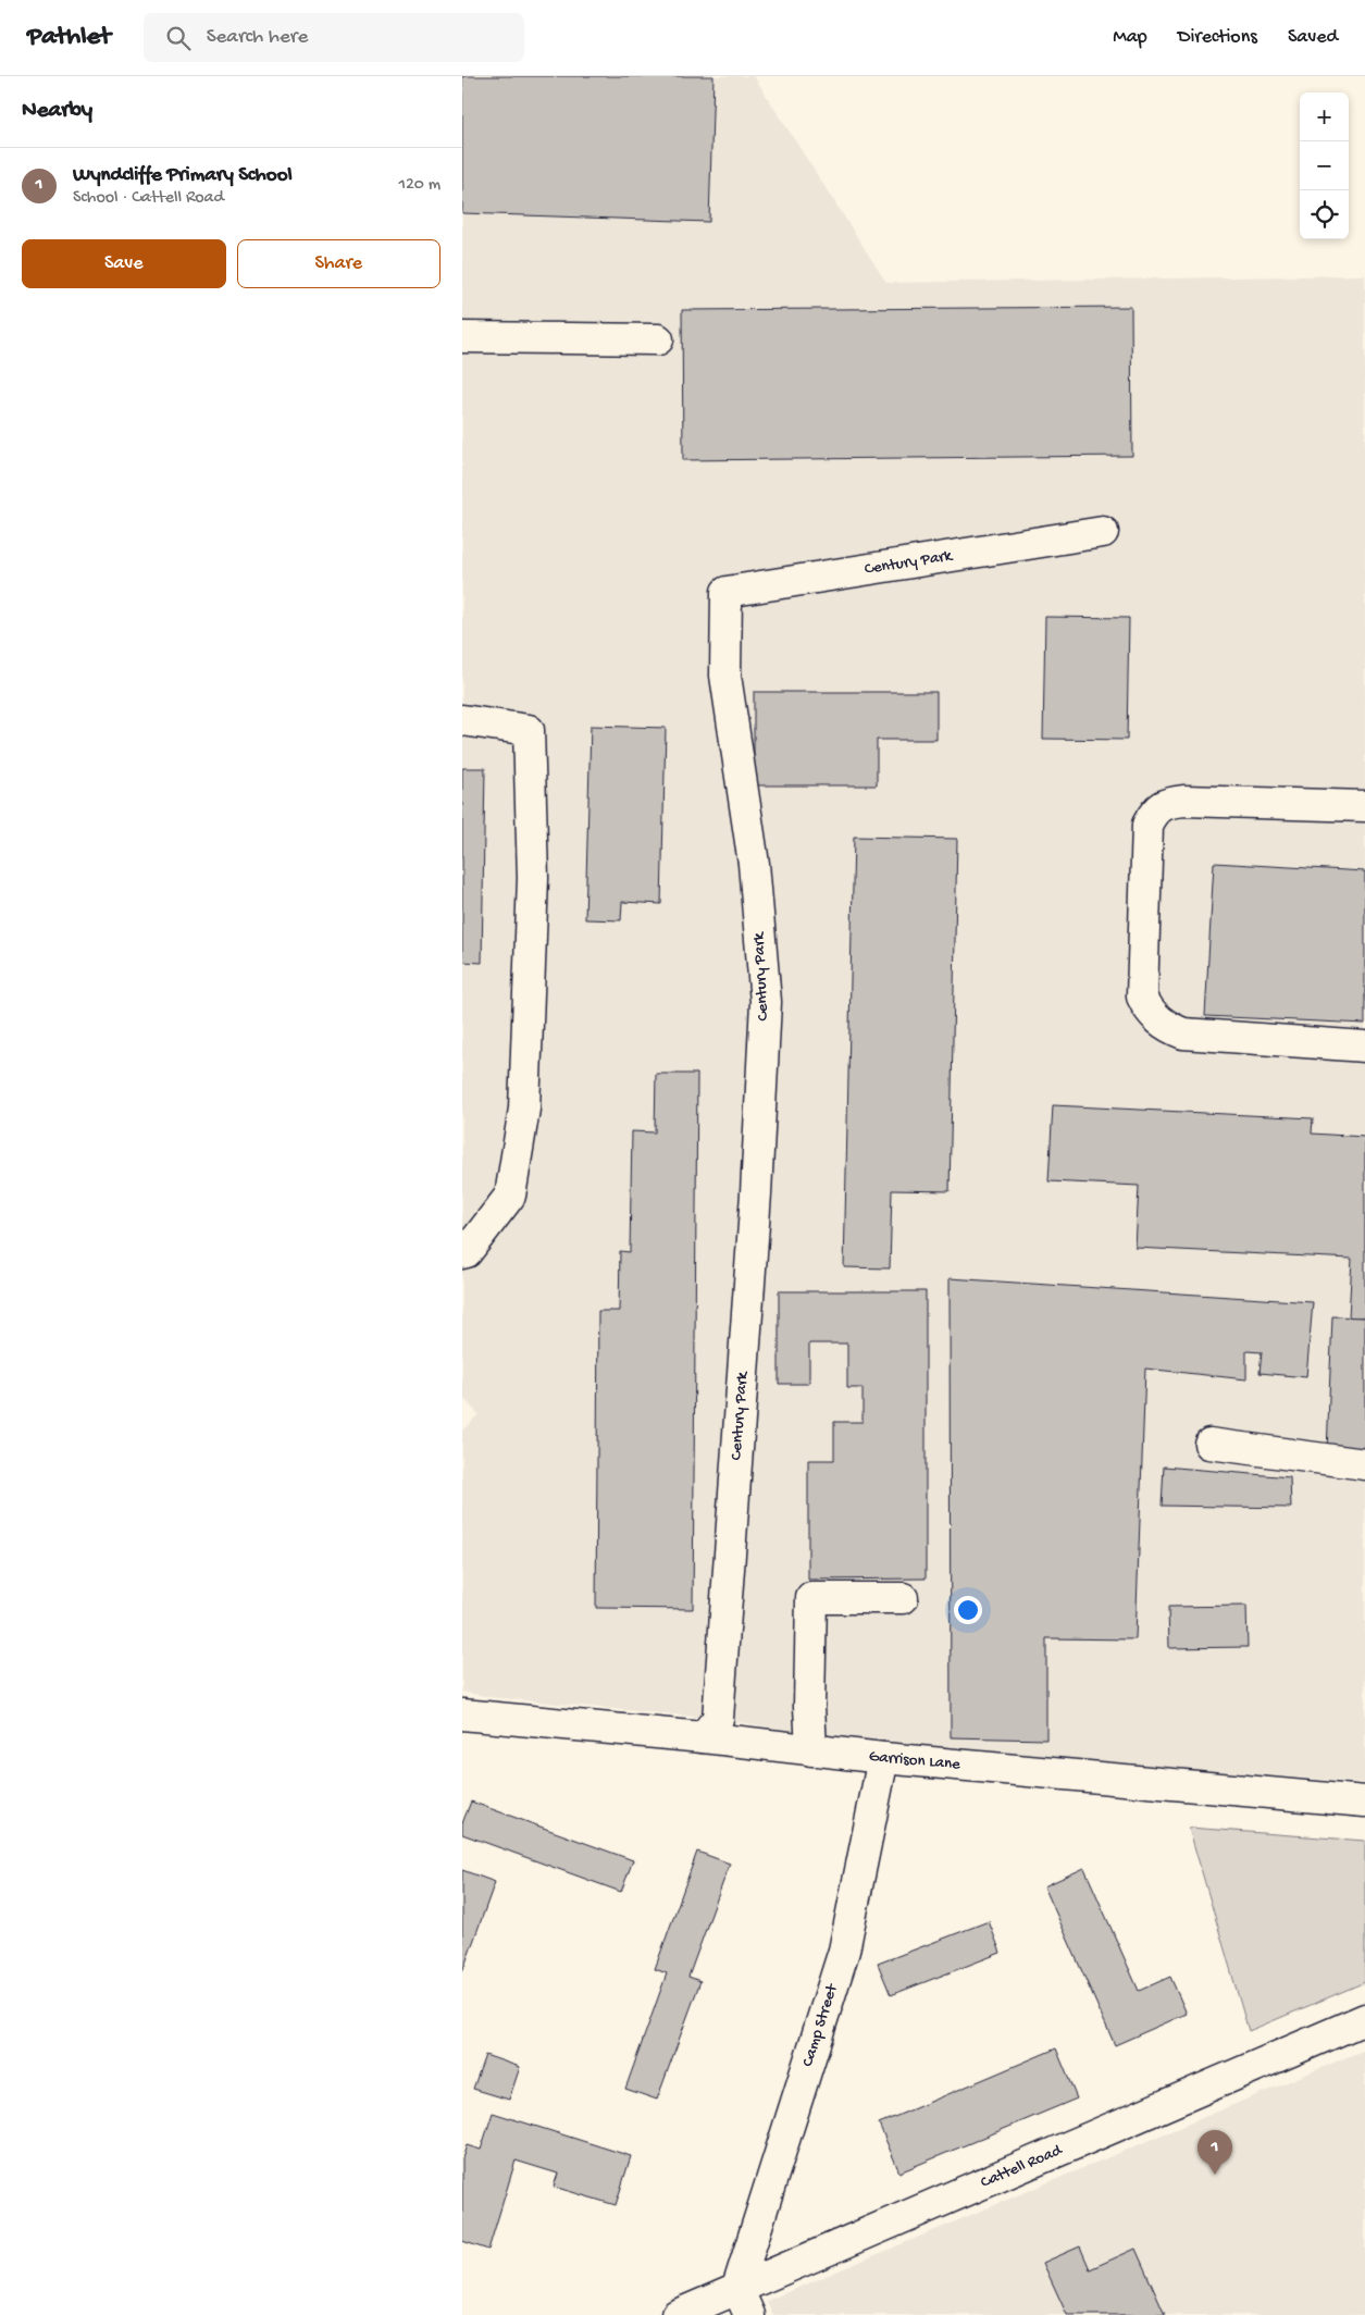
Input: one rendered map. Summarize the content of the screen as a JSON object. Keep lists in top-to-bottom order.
{
  "streets": {
    "street": [
      "Century Park",
      "Garrison Lane",
      "Camp Street",
      "Cattell Road"
    ]
  },
  "crossings": [
    ["Century Park", "Garrison Lane"],
    ["Garrison Lane", "Camp Street"],
    ["Camp Street", "Cattell Road"]
  ],
  "page": {
    "header": "Pathlet",
    "search": "Search here",
    "nav": ["Map", "Directions", "Saved"],
    "heading": "Nearby",
    "map_buttons": ["+", "−"],
    "list": [
      {
        "mark": "1",
        "name": "Wyndcliffe Primary School",
        "note": "School · Cattell Road",
        "value": "120 m"
      }
    ],
    "buttons": ["Save", "Share"],
    "pins": "1"
  }
}
